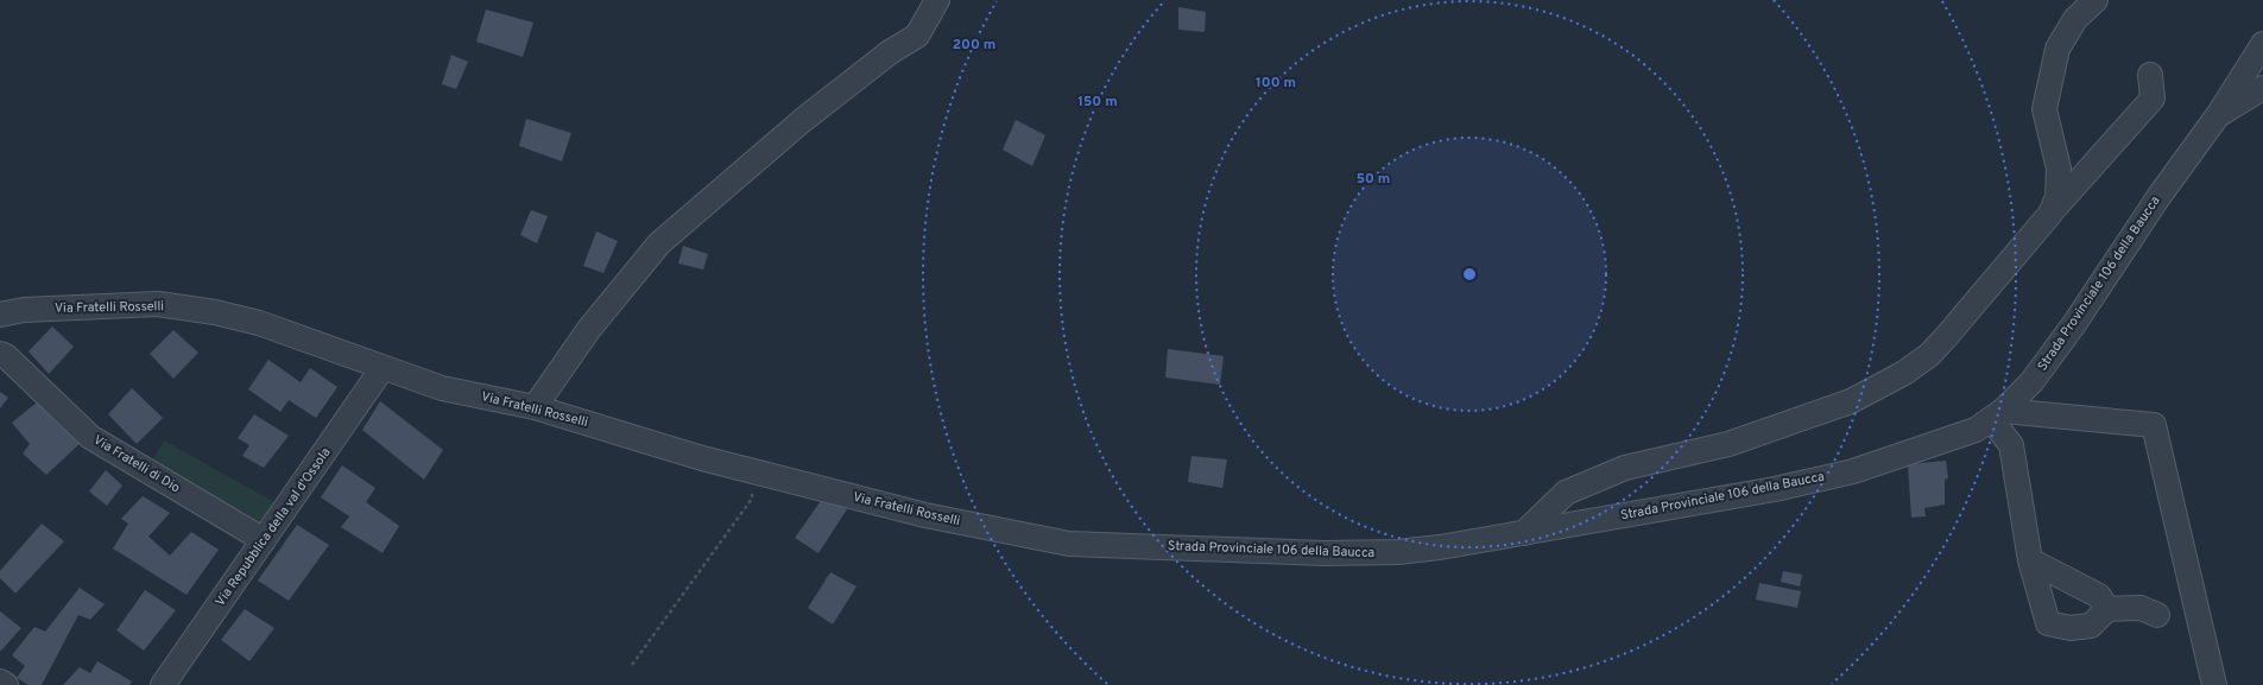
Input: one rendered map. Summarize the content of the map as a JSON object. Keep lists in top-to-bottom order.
{
  "streets": {
    "street": [
      "Strada Provinciale 106 della Baucca",
      "Via Fratelli Rosselli",
      "Via Fratelli di Dio",
      "Via Repubblica della val d'Ossola"
    ]
  },
  "crossings": [
    ["Strada Provinciale 106 della Baucca", "Via Fratelli Rosselli"],
    ["Via Fratelli Rosselli", "Via Repubblica della val d'Ossola"],
    ["Via Fratelli di Dio", "Via Repubblica della val d'Ossola"]
  ],
  "rings": [
    "200 m",
    "100 m",
    "150 m",
    "50 m"
  ]
}
